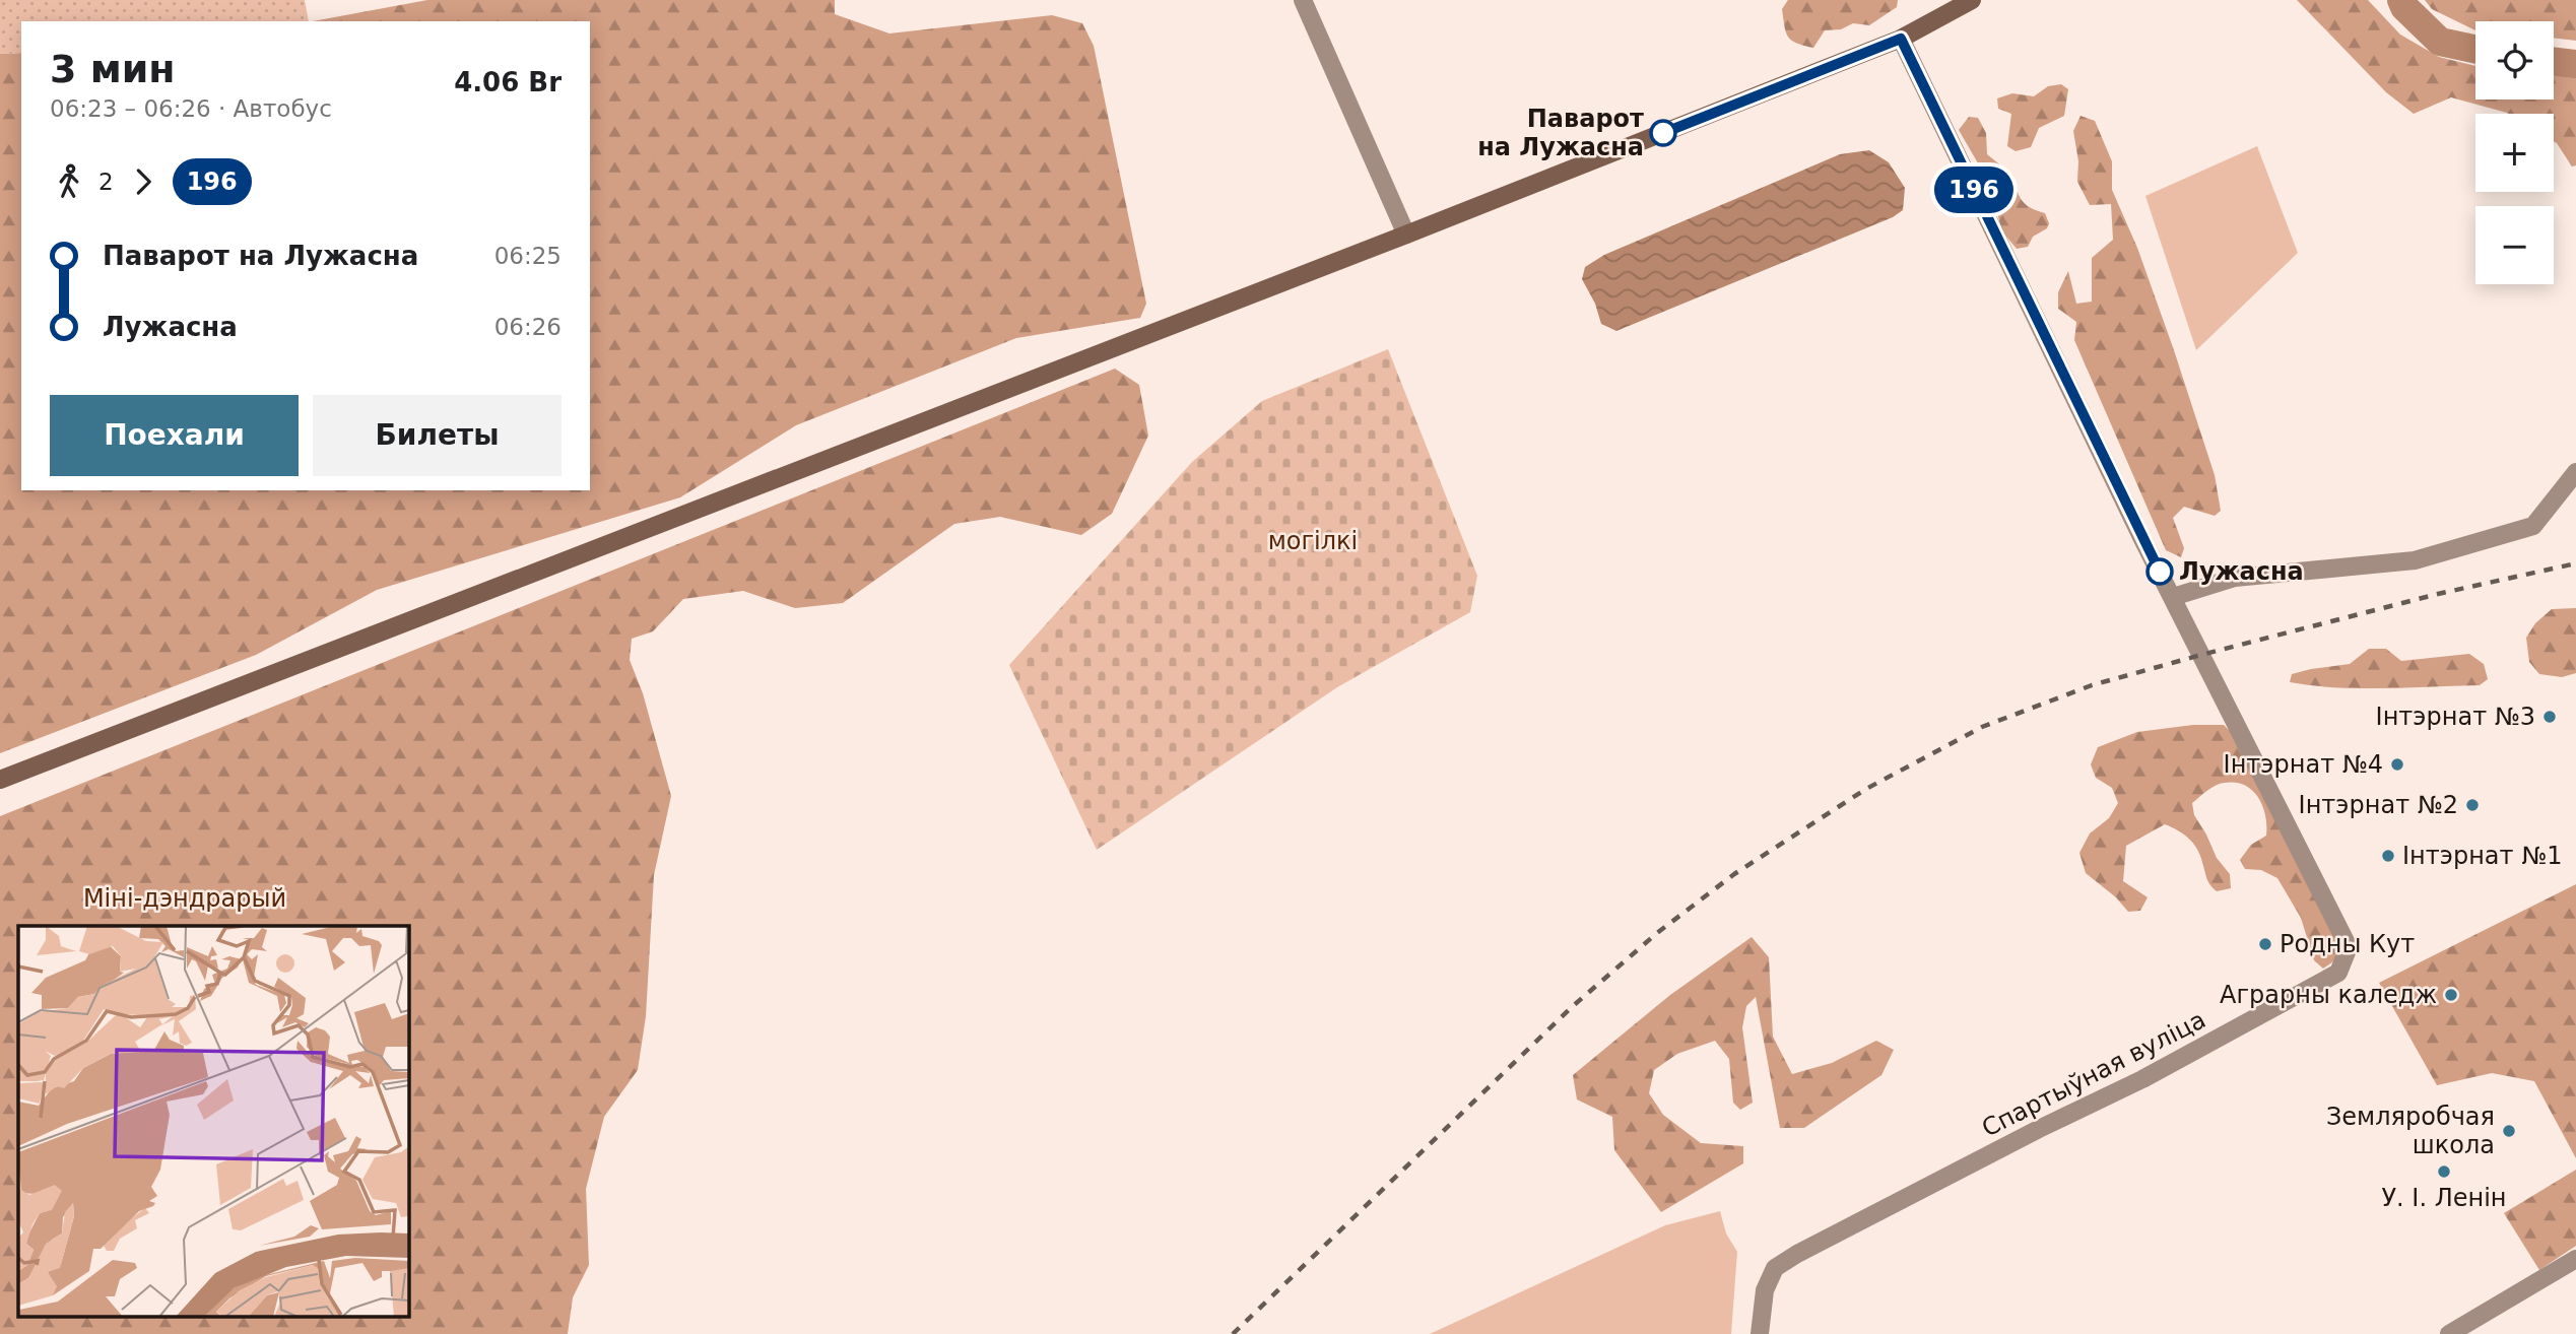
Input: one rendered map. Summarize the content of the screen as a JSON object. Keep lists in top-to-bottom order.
{
  "streets": {
    "street": ["Спартыўная вуліца"]
  },
  "parks": ["могілкі", "Міні-дэндрарый"],
  "places": [
    "Паварот на Лужасна",
    "Лужасна",
    "Інтэрнат №3",
    "Інтэрнат №4",
    "Інтэрнат №2",
    "Інтэрнат №1",
    "Родны Кут",
    "Аграрны каледж",
    "Земляробчая школа",
    "У. І. Ленін"
  ],
  "lines": ["bus line 196"],
  "page": {
    "on_map": "196",
    "map_buttons": ["+", "−"],
    "heading": ["3 мин", "06:23 – 06:26 · Автобус", "4.06 Br"],
    "legs": ["2", "196"],
    "list": [
      {
        "name": "Паварот на Лужасна",
        "value": "06:25"
      },
      {
        "name": "Лужасна",
        "value": "06:26"
      }
    ],
    "buttons": ["Поехали", "Билеты"]
  }
}
